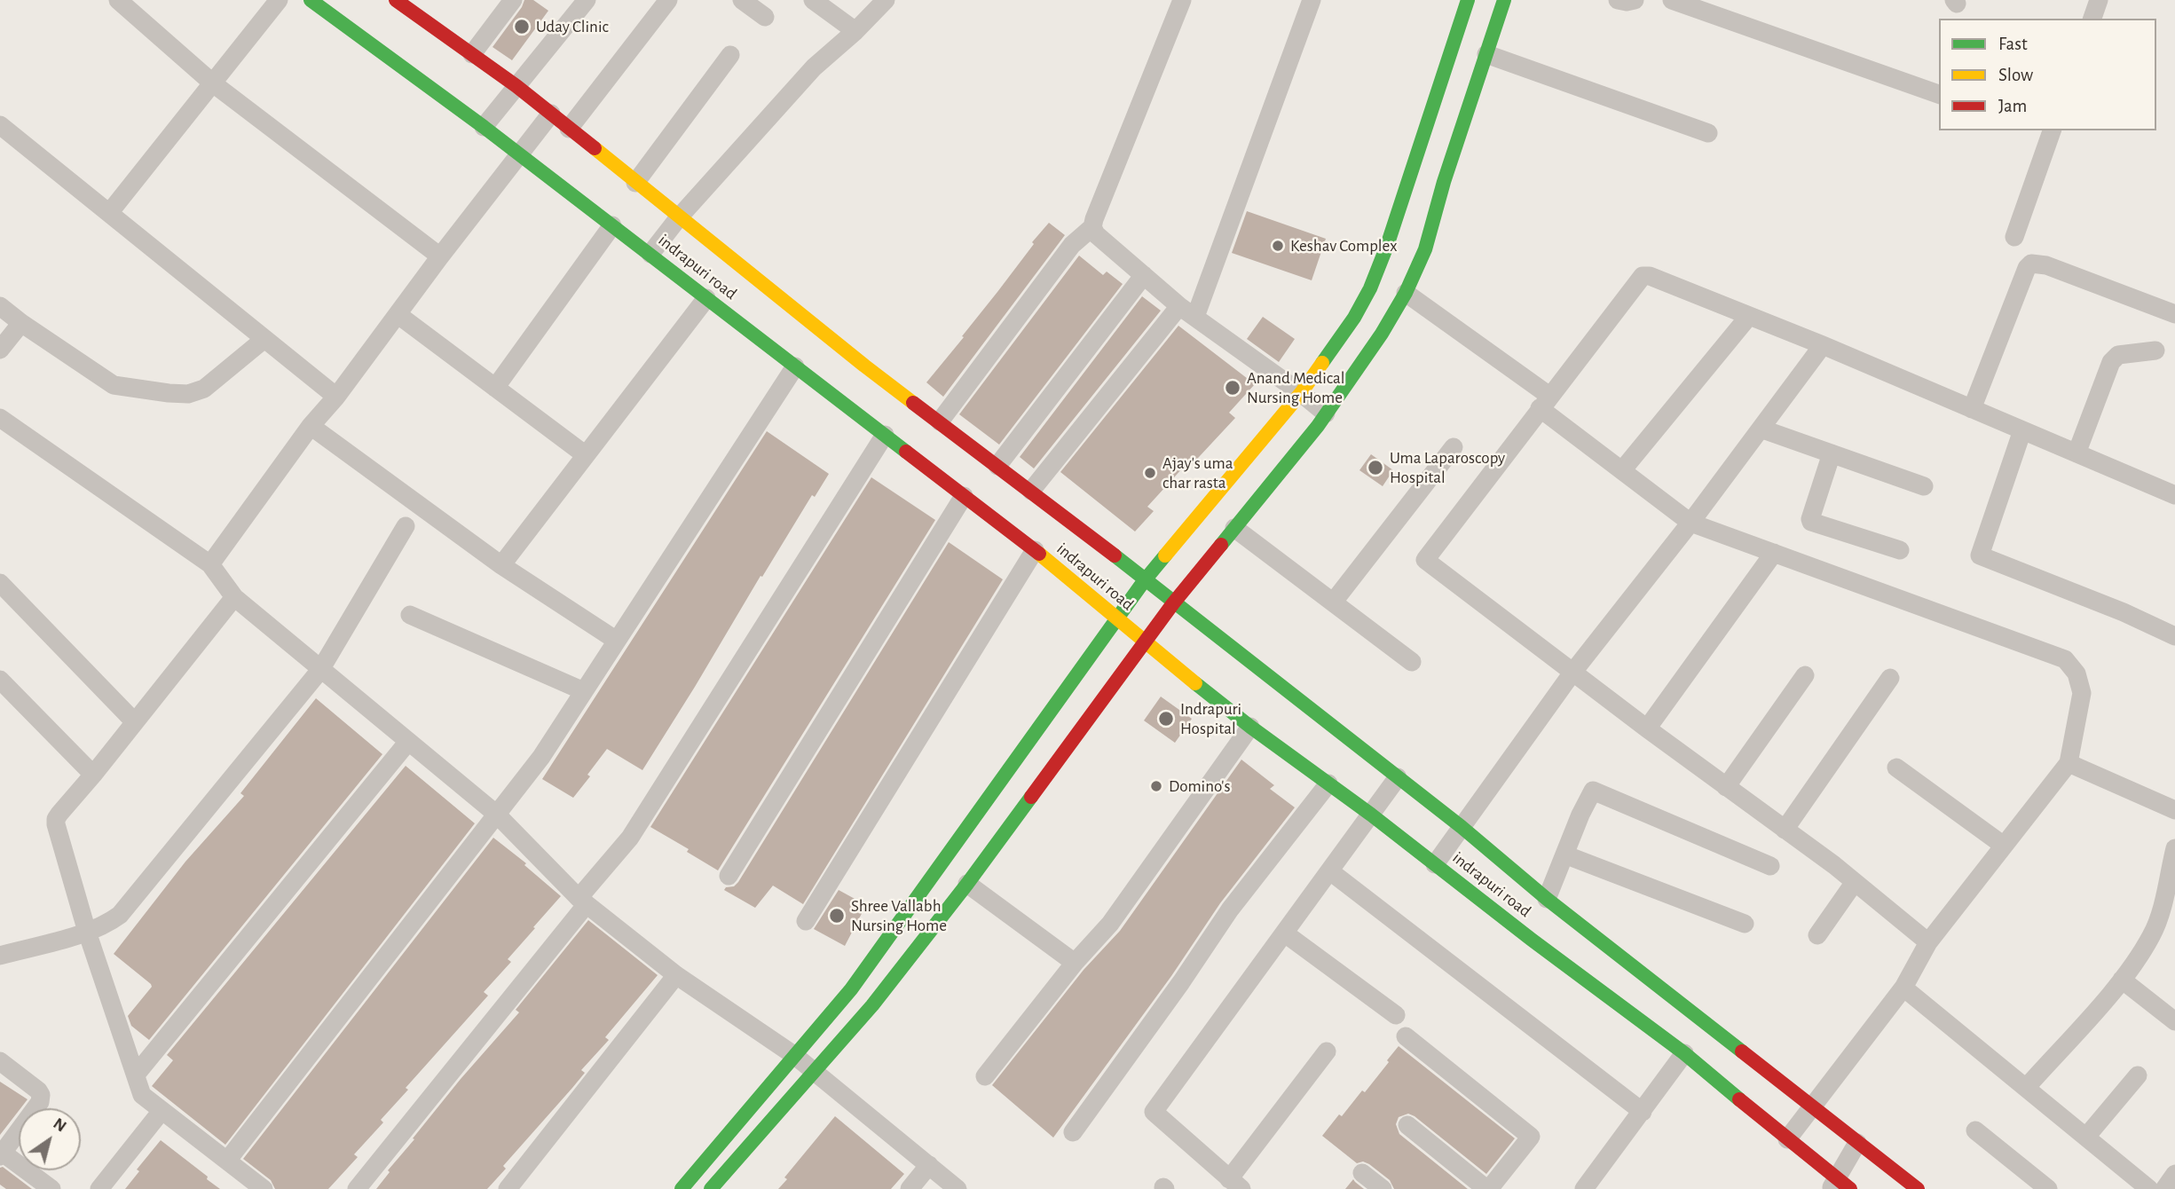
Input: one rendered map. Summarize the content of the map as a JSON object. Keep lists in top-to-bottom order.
{
  "streets": {
    "main road": ["indrapuri road"]
  },
  "places": [
    "Uday Clinic",
    "Keshav Complex",
    "Anand Medical Nursing Home",
    "Uma Laparoscopy Hospital",
    "Ajay's uma char rasta",
    "Indrapuri Hospital",
    "Domino's",
    "Shree Vallabh Nursing Home"
  ],
  "legend": ["Fast", "Slow", "Jam"],
  "north": "top right"
}
